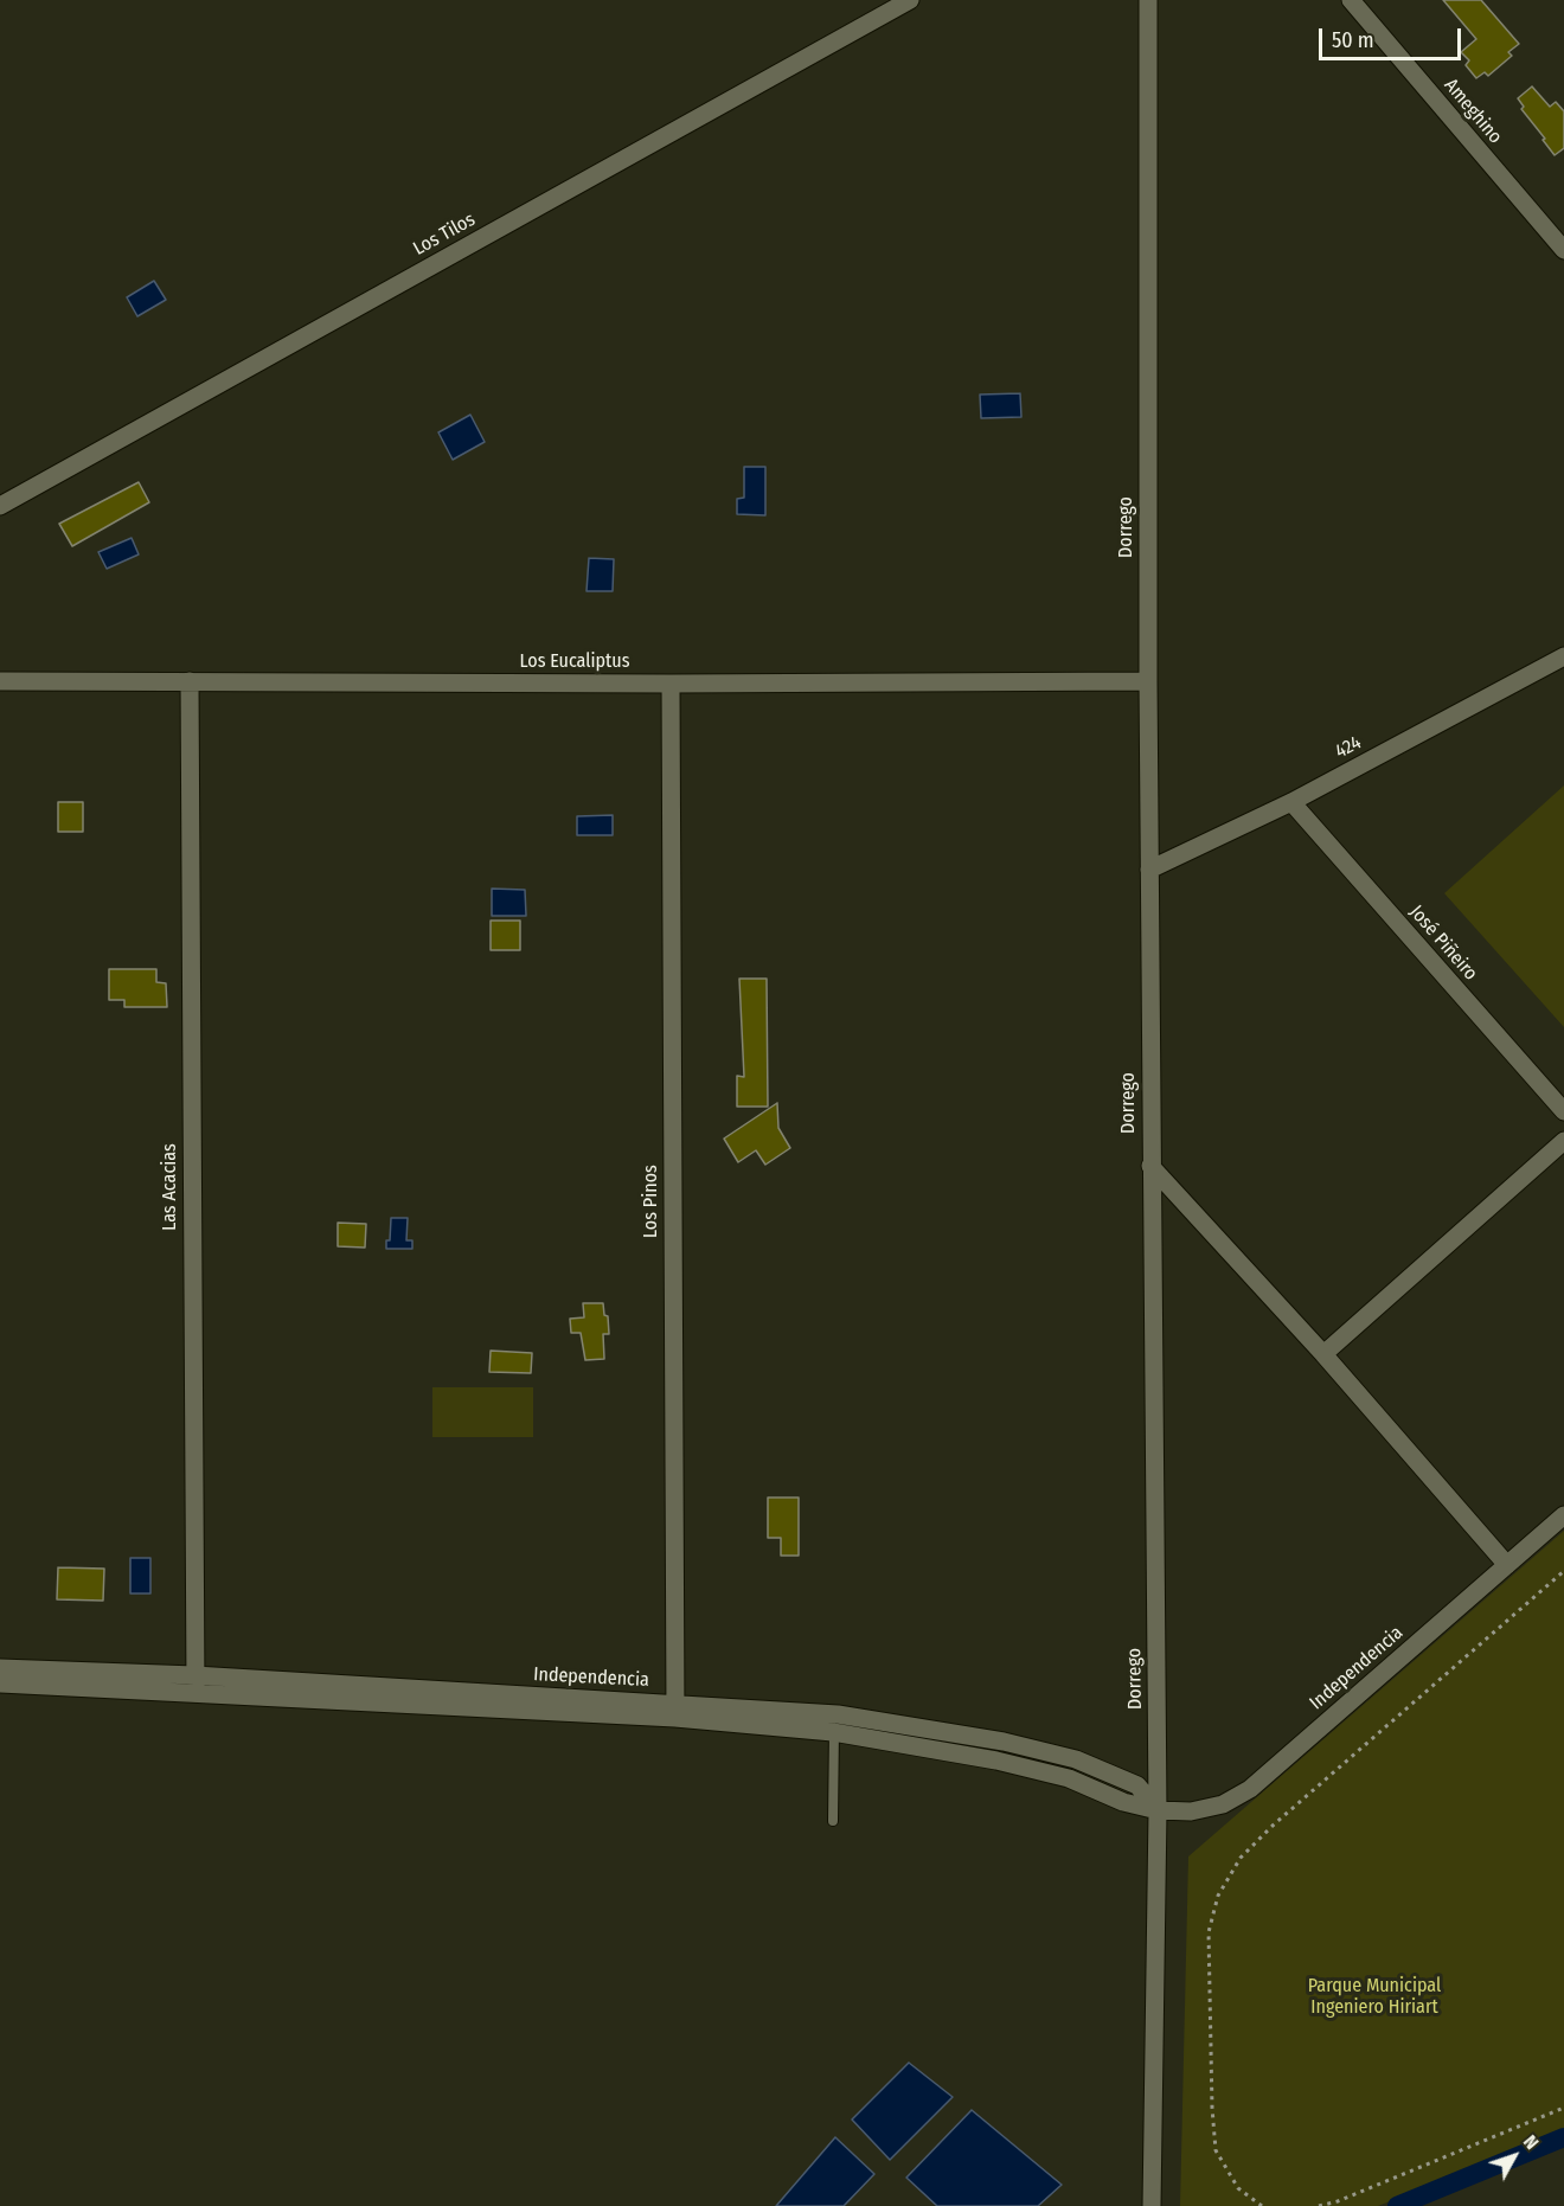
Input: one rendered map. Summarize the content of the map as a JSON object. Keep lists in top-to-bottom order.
{
  "streets": {
    "street": [
      "Ameghino",
      "Los Tilos",
      "Dorrego",
      "Los Eucaliptus",
      "424",
      "José Piñeiro",
      "Las Acacias",
      "Los Pinos",
      "Independencia"
    ]
  },
  "crossings": [
    ["Dorrego", "Los Eucaliptus"],
    ["Dorrego", "424"],
    ["Dorrego", "Independencia"],
    ["Los Eucaliptus", "Las Acacias"],
    ["Los Eucaliptus", "Los Pinos"],
    ["424", "José Piñeiro"],
    ["Las Acacias", "Independencia"],
    ["Los Pinos", "Independencia"]
  ],
  "parks": ["Parque Municipal Ingeniero Hiriart"],
  "scale_bar": "50 m",
  "north": "top right"
}
